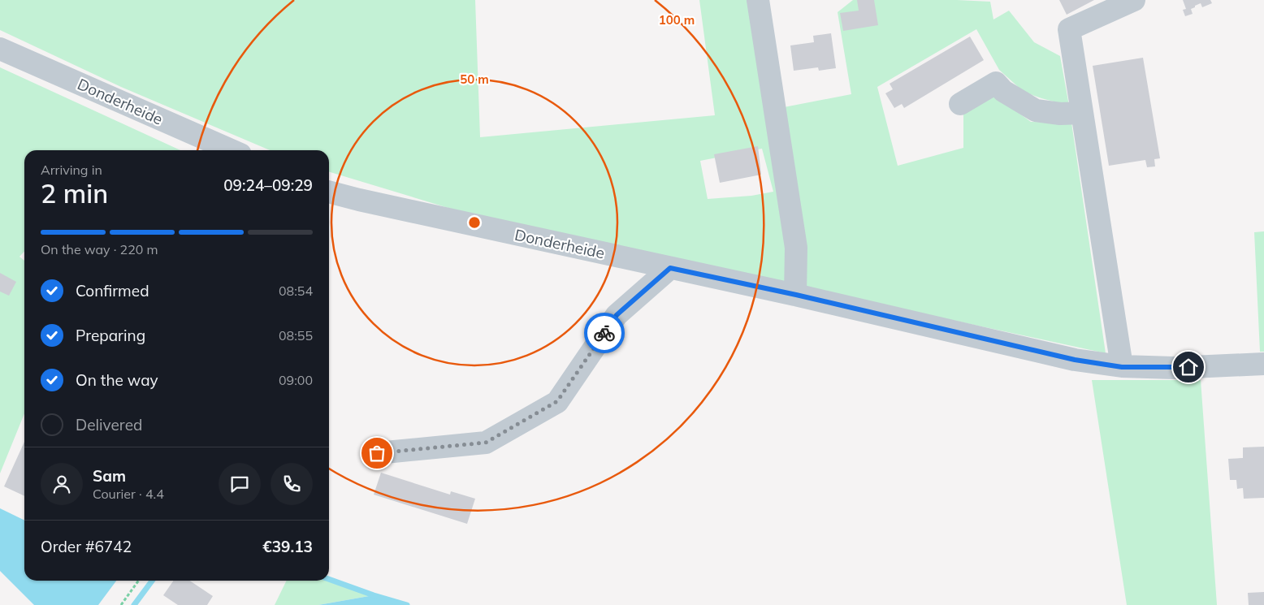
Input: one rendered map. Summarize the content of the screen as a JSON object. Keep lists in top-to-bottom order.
{
  "streets": {
    "street": ["Donderheide"]
  },
  "page": {
    "heading": ["2 min", "Arriving in", "09:24–09:29"],
    "panel": [
      "Sam",
      "Courier · 4.4",
      "Order #6742",
      "€39.13"
    ],
    "bar": "On the way · 220 m",
    "list": [
      ["Confirmed", "08:54"],
      ["Preparing", "08:55"],
      ["On the way", "09:00"],
      "Delivered"
    ]
  },
  "rings": ["100 m", "50 m"]
}
